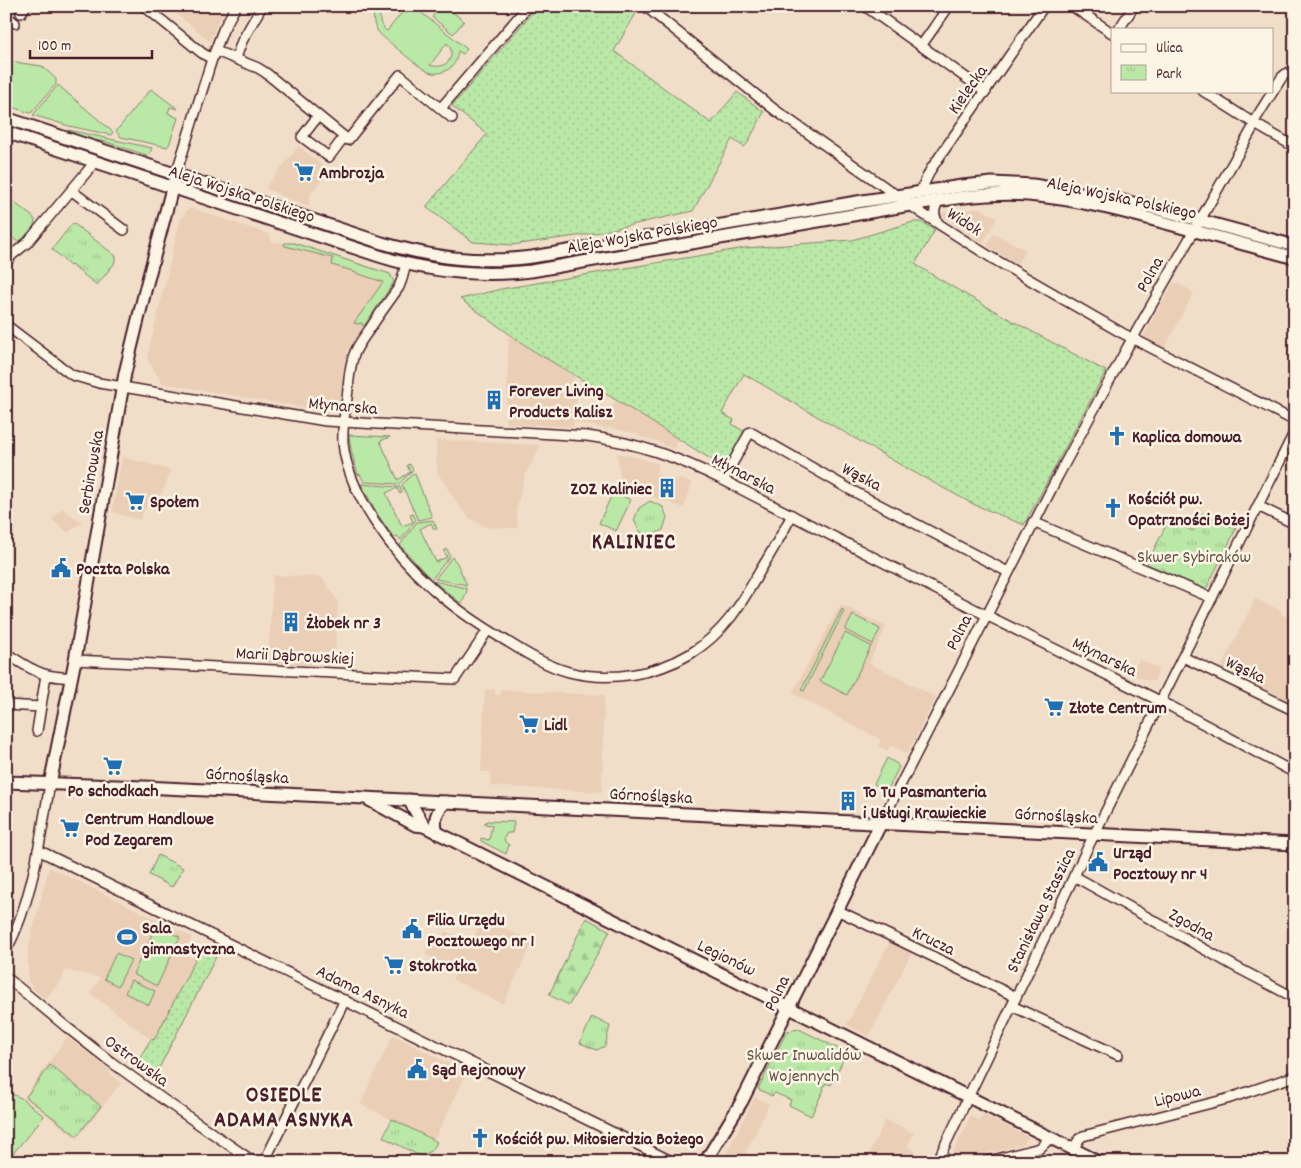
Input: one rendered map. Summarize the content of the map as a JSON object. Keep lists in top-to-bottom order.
{
  "streets": {
    "street": [
      "Kielecka",
      "Aleja Wojska Polskiego",
      "Widok",
      "Polna",
      "Młynarska",
      "Serbinowska",
      "Wąska",
      "Marii Dąbrowskiej",
      "Górnośląska",
      "Stanisława Staszica",
      "Zgodna",
      "Krucza",
      "Legionów",
      "Adama Asnyka",
      "Ostrowska",
      "Lipowa"
    ]
  },
  "crossings": [
    ["Kielecka", "Aleja Wojska Polskiego"],
    ["Aleja Wojska Polskiego", "Widok"],
    ["Aleja Wojska Polskiego", "Polna"],
    ["Aleja Wojska Polskiego", "Serbinowska"],
    ["Widok", "Polna"],
    ["Polna", "Młynarska"],
    ["Polna", "Wąska"],
    ["Polna", "Górnośląska"],
    ["Polna", "Krucza"],
    ["Polna", "Legionów"],
    ["Młynarska", "Serbinowska"],
    ["Młynarska", "Wąska"],
    ["Młynarska", "Stanisława Staszica"],
    ["Serbinowska", "Marii Dąbrowskiej"],
    ["Serbinowska", "Górnośląska"],
    ["Serbinowska", "Adama Asnyka"],
    ["Wąska", "Stanisława Staszica"],
    ["Górnośląska", "Stanisława Staszica"],
    ["Górnośląska", "Legionów"],
    ["Stanisława Staszica", "Zgodna"],
    ["Stanisława Staszica", "Krucza"],
    ["Stanisława Staszica", "Legionów"],
    ["Legionów", "Lipowa"]
  ],
  "districts": ["KALINIEC", "OSIEDLE ADAMA ASNYKA"],
  "parks": ["Skwer Sybiraków", "Skwer Inwalidów Wojennych"],
  "places": {
    "supermarket": [
      "Ambrozja",
      "Społem",
      "Złote Centrum",
      "Lidl",
      "Po schodkach",
      "Centrum Handlowe Pod Zegarem",
      "Stokrotka"
    ],
    "building": [
      "Forever Living Products Kalisz",
      "ZOZ Kaliniec",
      "Żłobek nr 3",
      "To Tu Pasmanteria i Usługi Krawieckie"
    ],
    "church": ["Kaplica domowa", "Kościół pw. Opatrzności Bożej", "Kościół pw. Miłosierdzia Bożego"],
    "public building": [
      "Poczta Polska",
      "Urząd Pocztowy nr 4",
      "Filia Urzędu Pocztowego nr 1",
      "Sąd Rejonowy"
    ],
    "sports": ["Sala gimnastyczna"]
  },
  "legend": ["Ulica", "Park"],
  "scale_bar": "100 m"
}
